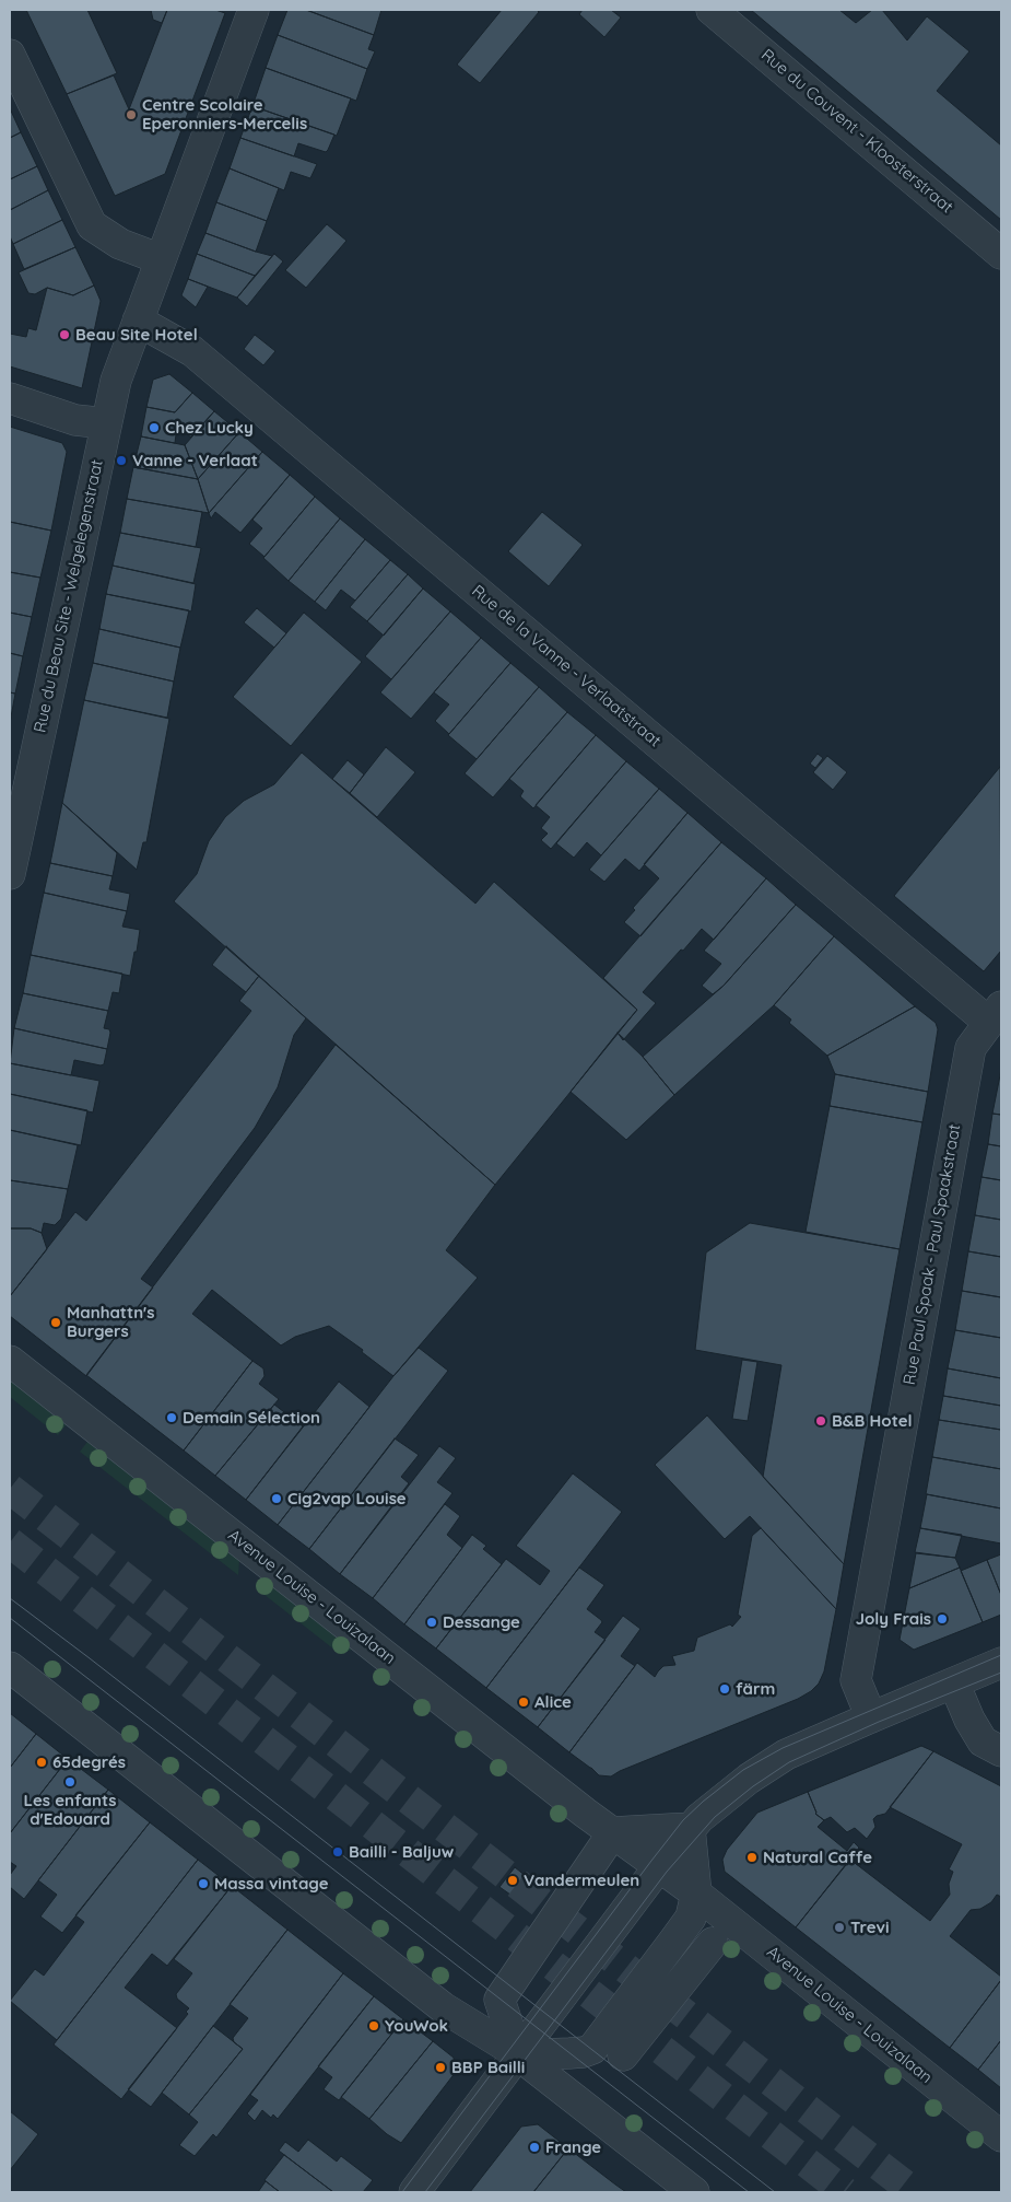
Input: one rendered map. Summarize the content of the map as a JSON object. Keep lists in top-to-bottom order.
{
  "streets": {
    "street": [
      "Rue du Couvent - Kloosterstraat",
      "Rue du Beau Site - Welgelegenstraat",
      "Rue de la Vanne - Verlaatstraat",
      "Rue Paul Spaak - Paul Spaakstraat",
      "Avenue Louise - Louizalaan"
    ]
  },
  "crossings": [
    ["Rue du Beau Site - Welgelegenstraat", "Rue de la Vanne - Verlaatstraat"],
    ["Rue de la Vanne - Verlaatstraat", "Rue Paul Spaak - Paul Spaakstraat"]
  ],
  "places": [
    "Centre Scolaire Eperonniers-Mercelis",
    "Beau Site Hotel",
    "Chez Lucky",
    "Vanne - Verlaat",
    "Manhattn's Burgers",
    "Demain Sélection",
    "B&B Hotel",
    "Cig2vap Louise",
    "Joly Frais",
    "Dessange",
    "färm",
    "Alice",
    "65degrés",
    "Les enfants d'Edouard",
    "Bailli - Baljuw",
    "Natural Caffe",
    "Vandermeulen",
    "Massa vintage",
    "Trevi",
    "YouWok",
    "BBP Bailli",
    "Frange"
  ]
}
